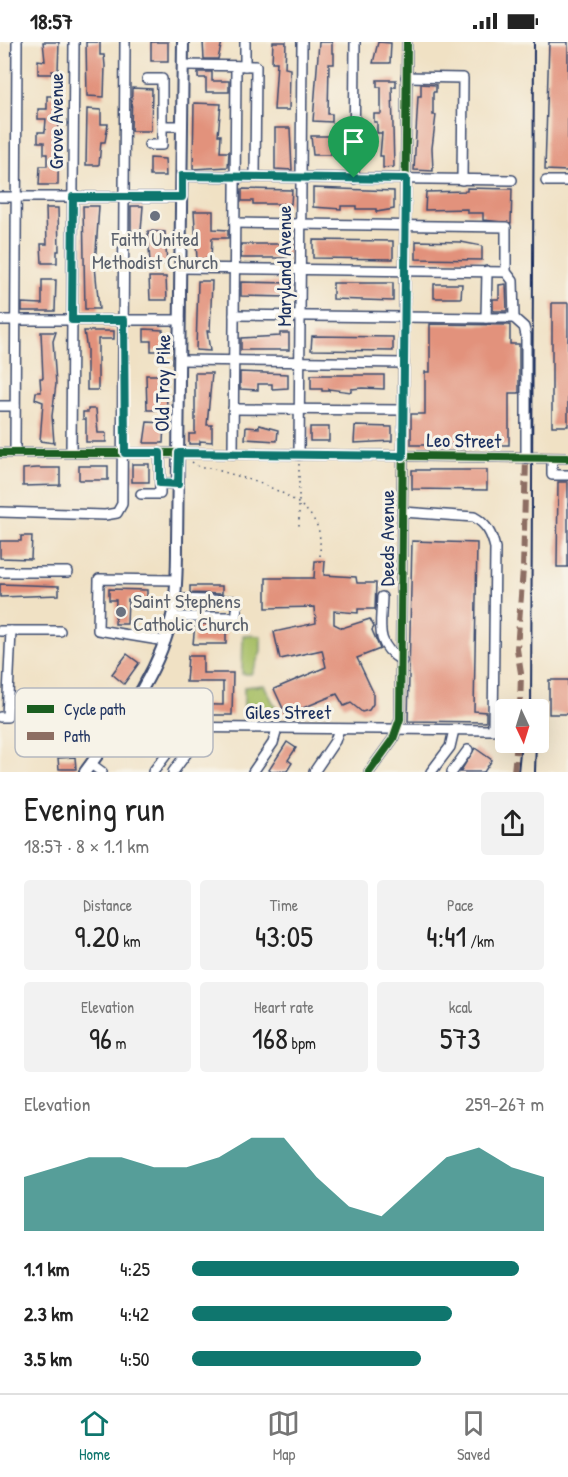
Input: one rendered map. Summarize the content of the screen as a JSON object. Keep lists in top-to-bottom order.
{
  "streets": {
    "main road": ["Old Troy Pike"],
    "street": [
      "Grove Avenue",
      "Maryland Avenue",
      "Leo Street",
      "Deeds Avenue",
      "Giles Street"
    ]
  },
  "crossings": [
    ["Grove Avenue", "Leo Street"],
    ["Maryland Avenue", "Leo Street"],
    ["Old Troy Pike", "Leo Street"],
    ["Leo Street", "Deeds Avenue"],
    ["Deeds Avenue", "Giles Street"]
  ],
  "places": ["Faith United Methodist Church", "Saint Stephens Catholic Church"],
  "legend": ["Cycle path", "Path"],
  "north": "bottom",
  "page": {
    "status": "18:57",
    "heading": ["Evening run", "18:57 · 8 × 1.1 km"],
    "stats": [
      ["Distance", "9.20 km"],
      ["Time", "43:05"],
      ["Pace", "4:41 /km"],
      ["Elevation", "96 m"],
      ["Heart rate", "168 bpm"],
      ["kcal", "573"]
    ],
    "chart": ["Elevation", "259–267 m"],
    "list": [
      {
        "name": "1.1 km",
        "note": "4:25"
      },
      {
        "name": "2.3 km",
        "note": "4:42"
      },
      {
        "name": "3.5 km",
        "note": "4:50"
      }
    ],
    "tabs": ["Home", "Map", "Saved"]
  }
}
